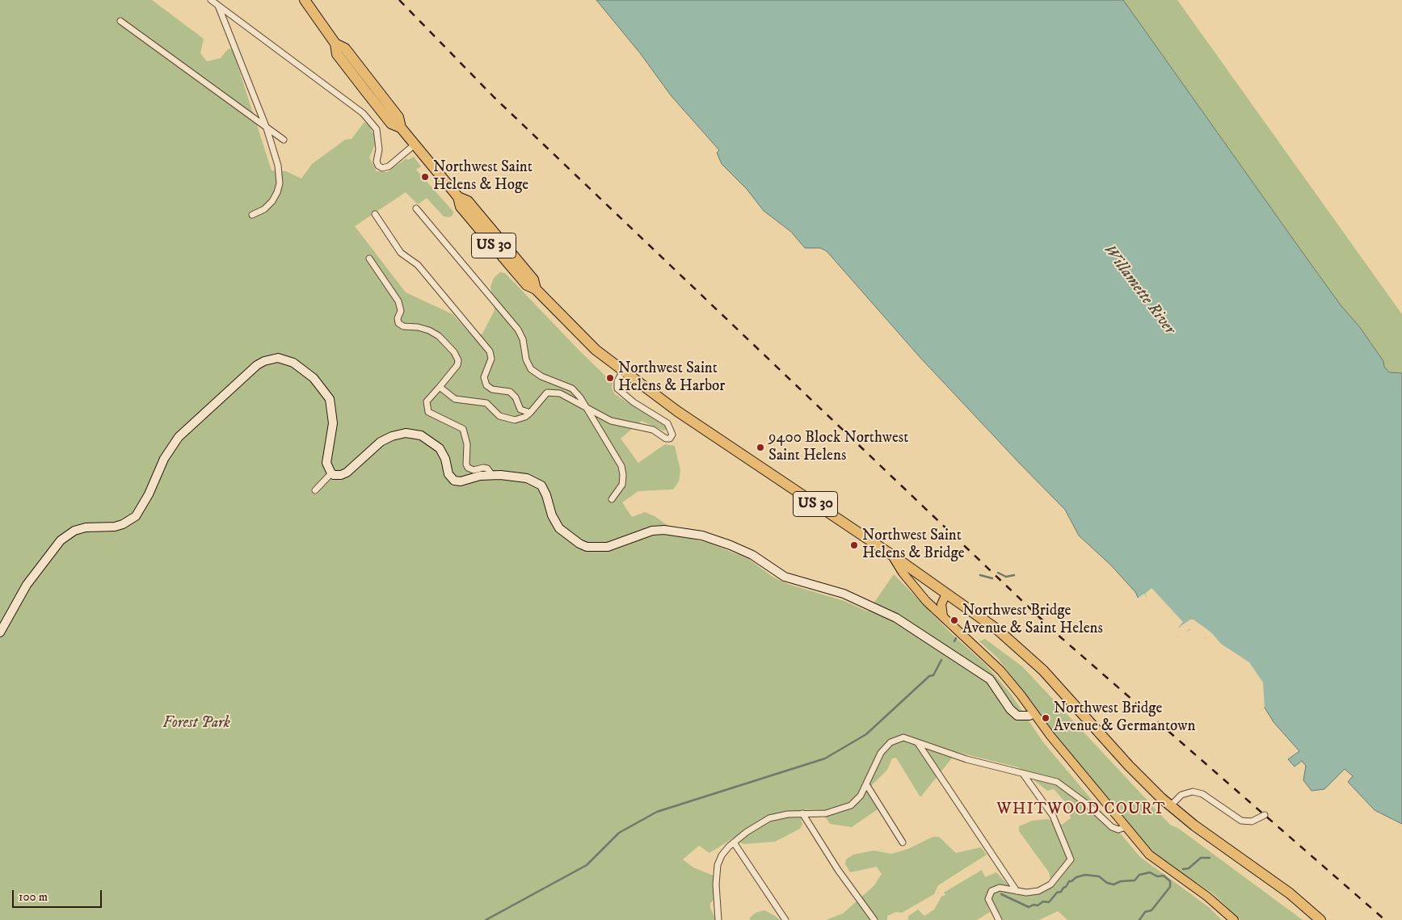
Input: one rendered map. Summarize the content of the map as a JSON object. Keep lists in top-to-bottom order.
{
  "streets": {
    "highway": ["US 30"]
  },
  "districts": ["WHITWOOD COURT"],
  "water": ["Willamette River"],
  "parks": ["Forest Park"],
  "places": [
    "Northwest Saint Helens & Hoge",
    "Northwest Saint Helens & Harbor",
    "9400 Block Northwest Saint Helens",
    "Northwest Saint Helens & Bridge",
    "Northwest Bridge Avenue & Saint Helens",
    "Northwest Bridge Avenue & Germantown"
  ],
  "scale_bar": "100 m"
}
